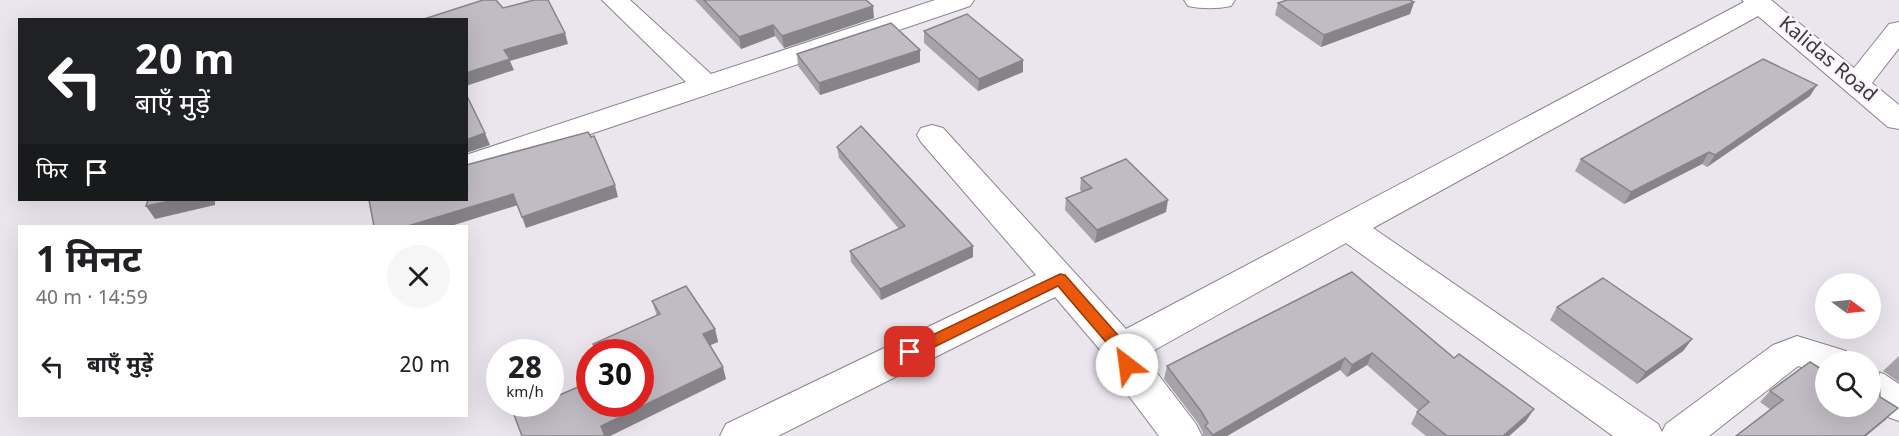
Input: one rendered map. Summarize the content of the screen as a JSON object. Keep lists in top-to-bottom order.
{
  "streets": {
    "street": ["Kalidas Road"]
  },
  "north": "right",
  "page": {
    "turn": ["20 m", "बाएँ मुड़ें"],
    "then": "फिर",
    "heading": ["1 मिनट", "40 m · 14:59"],
    "list": [
      {
        "name": "बाएँ मुड़ें",
        "value": "20 m"
      }
    ],
    "speed": "28 km/h",
    "limit": "30"
  }
}
